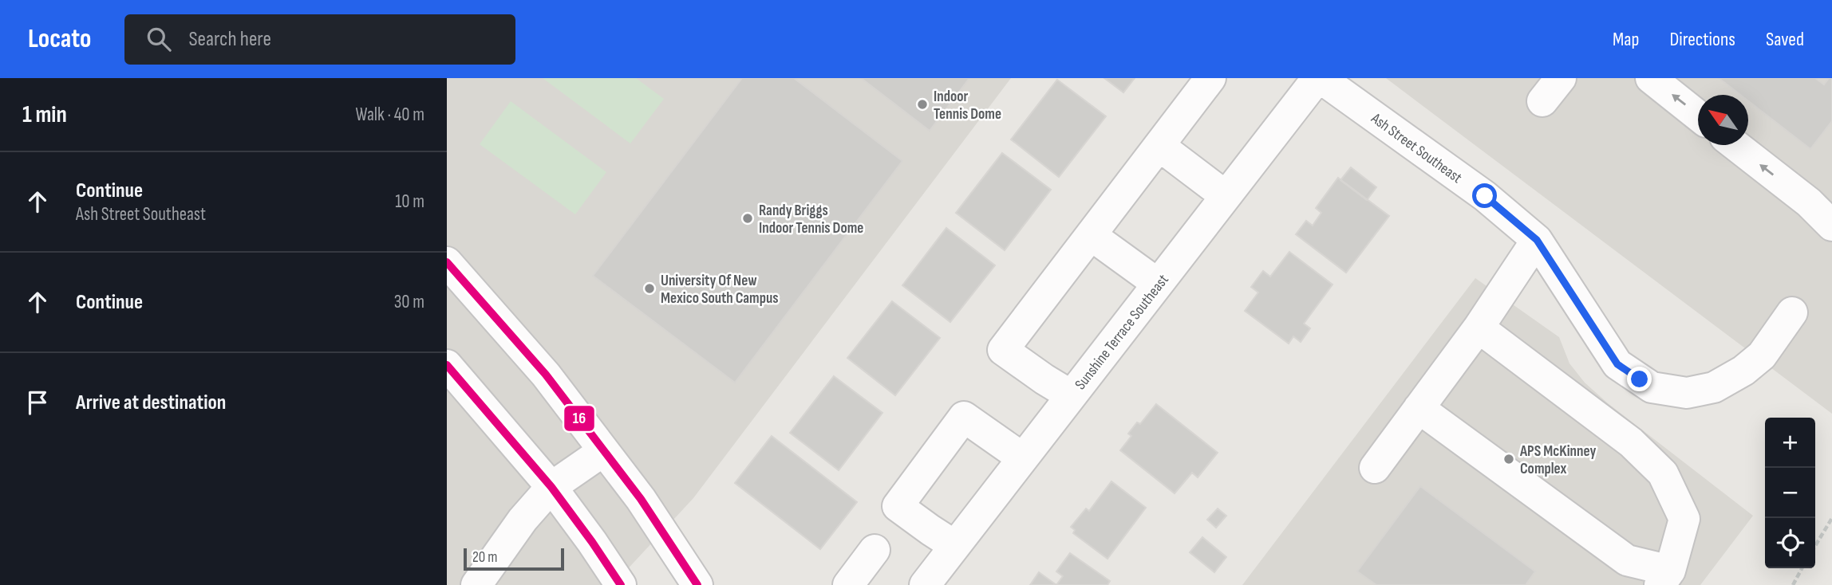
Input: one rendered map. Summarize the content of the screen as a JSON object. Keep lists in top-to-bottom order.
{
  "streets": {
    "street": ["Ash Street Southeast", "Sunshine Terrace Southeast"]
  },
  "crossings": [
    ["Ash Street Southeast", "Sunshine Terrace Southeast"]
  ],
  "places": [
    "Indoor Tennis Dome",
    "Randy Briggs Indoor Tennis Dome",
    "University Of New Mexico South Campus",
    "APS McKinney Complex"
  ],
  "lines": ["transit line 16"],
  "scale_bar": "20 m",
  "north": "top left",
  "page": {
    "header": "Locato",
    "search": "Search here",
    "nav": ["Map", "Directions", "Saved"],
    "heading": ["1 min", "Walk · 40 m"],
    "list": [
      ["Continue", "Ash Street Southeast", "10 m"],
      ["Continue", "30 m"],
      "Arrive at destination"
    ],
    "map_buttons": ["+", "−"],
    "scale": "20 m"
  }
}
